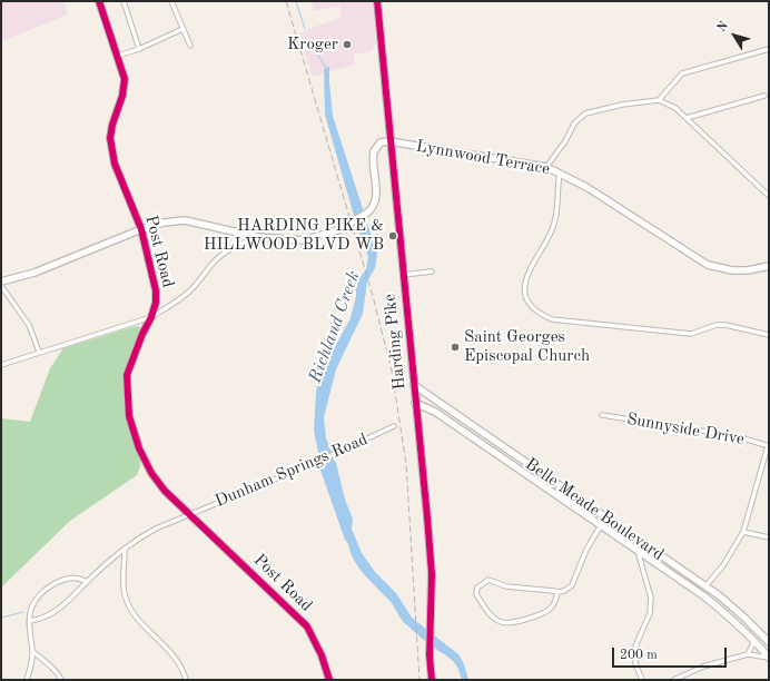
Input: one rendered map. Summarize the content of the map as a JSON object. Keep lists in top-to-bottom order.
{
  "streets": {
    "main road": ["Harding Pike"],
    "street": [
      "Lynnwood Terrace",
      "Post Road",
      "Sunnyside Drive",
      "Dunham Springs Road",
      "Belle Meade Boulevard"
    ]
  },
  "crossings": [
    ["Lynnwood Terrace", "Harding Pike"],
    ["Post Road", "Dunham Springs Road"],
    ["Harding Pike", "Belle Meade Boulevard"]
  ],
  "water": ["Richland Creek"],
  "places": ["Kroger", "HARDING PIKE & HILLWOOD BLVD WB", "Saint Georges Episcopal Church"],
  "scale_bar": "200 m",
  "north": "top left"
}
